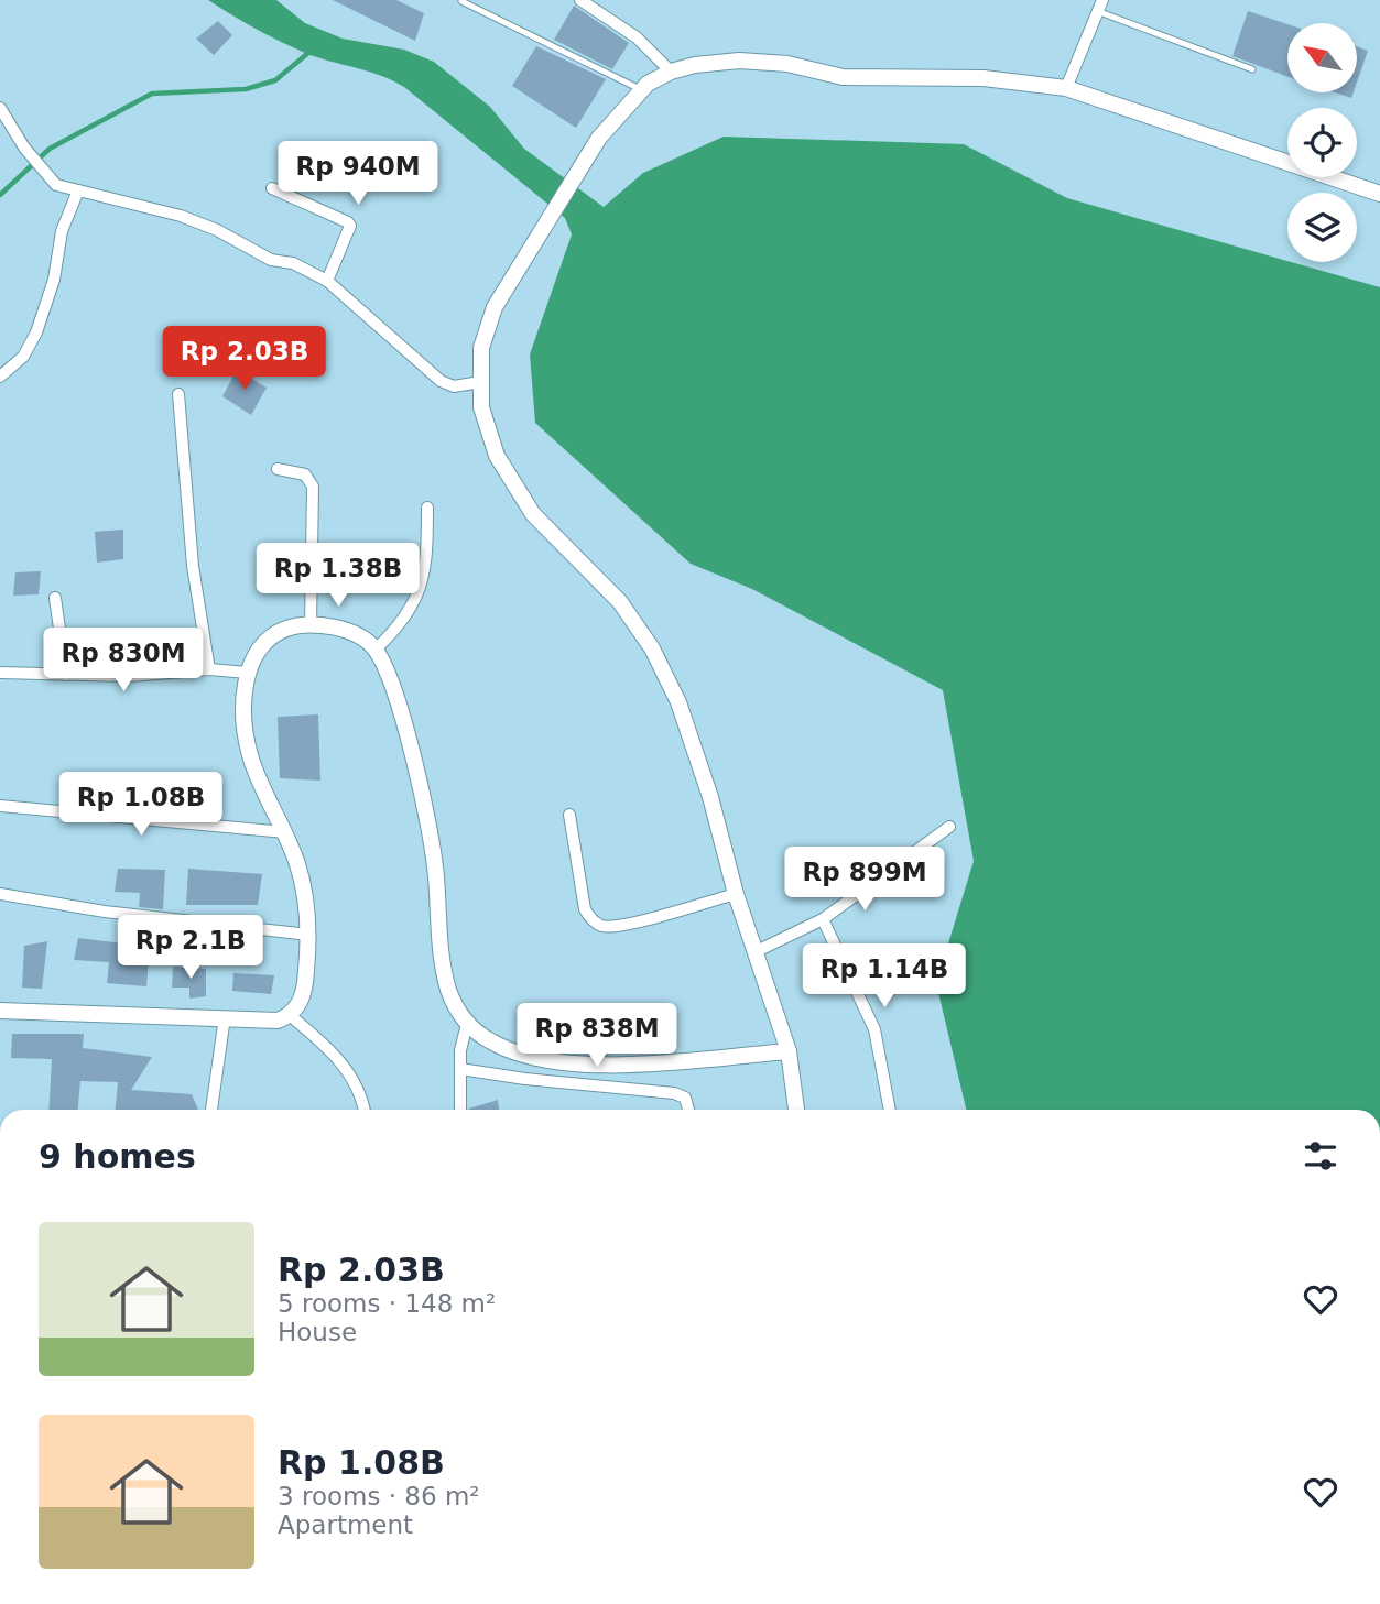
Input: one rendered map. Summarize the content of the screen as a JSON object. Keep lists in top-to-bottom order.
{
  "north": "top left",
  "page": {
    "price": [
      "Rp 940M",
      "Rp 2.03B",
      "Rp 1.38B",
      "Rp 830M",
      "Rp 1.08B",
      "Rp 899M",
      "Rp 2.1B",
      "Rp 1.14B",
      "Rp 838M"
    ],
    "heading": "9 homes",
    "list": [
      {
        "name": "Rp 2.03B",
        "note": "5 rooms · 148 m² · House"
      },
      {
        "name": "Rp 1.08B",
        "note": "3 rooms · 86 m² · Apartment"
      }
    ]
  }
}
